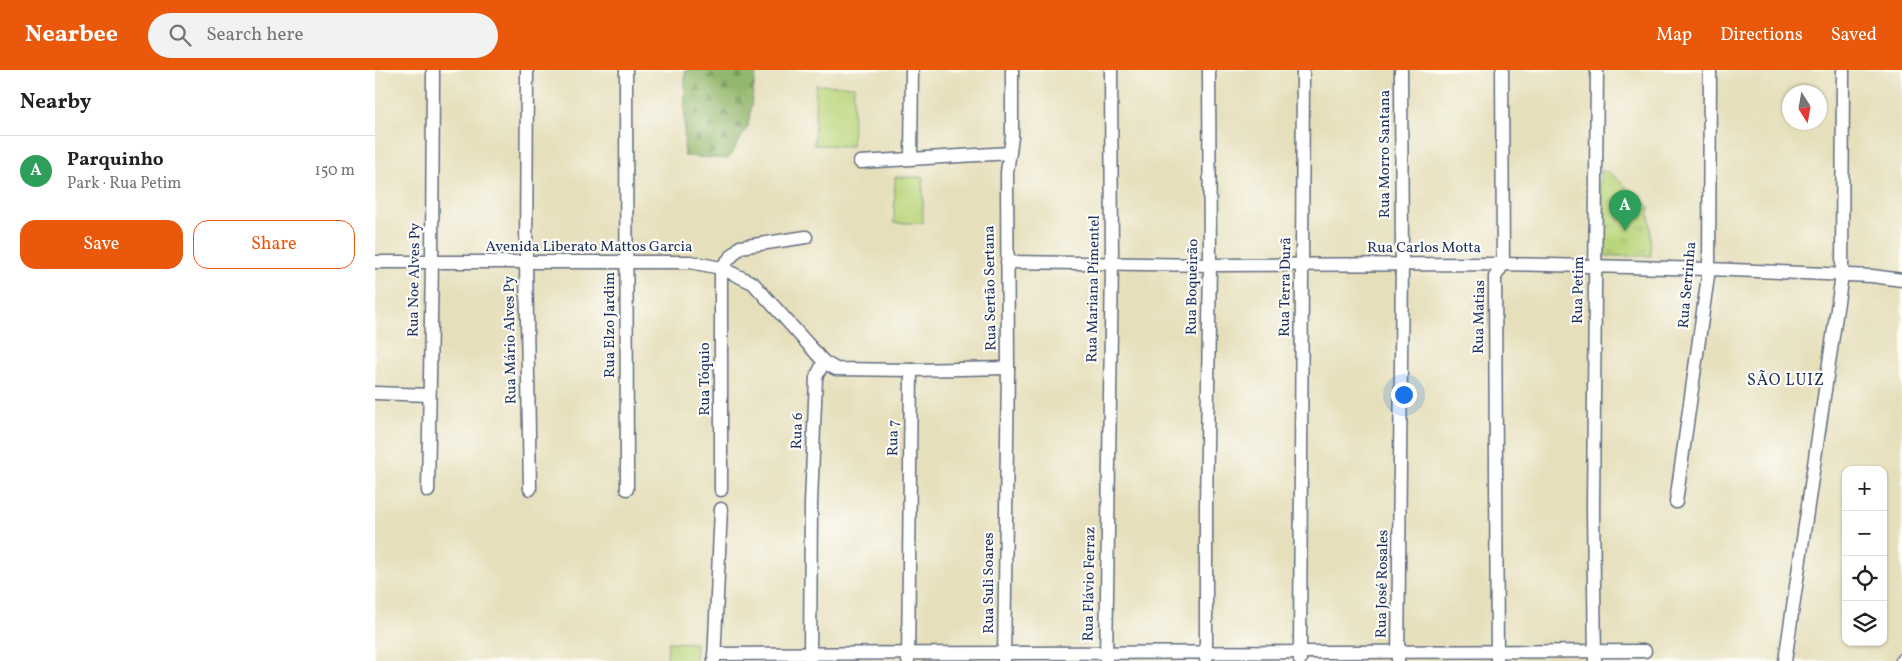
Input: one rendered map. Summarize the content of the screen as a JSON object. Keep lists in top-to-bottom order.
{
  "streets": {
    "street": [
      "Rua Morro Santana",
      "Avenida Liberato Mattos Garcia",
      "Rua Carlos Motta",
      "Rua Noe Alves Py",
      "Rua Serrinha",
      "Rua Boqueirão",
      "Rua Terra Durã",
      "Rua Sertão Sertana",
      "Rua Mariana Pímentel",
      "Rua Petim",
      "Rua Matias",
      "Rua Elzo Jardim",
      "Rua Mário Alves Py",
      "Rua Tóquio",
      "Rua 6",
      "Rua 7",
      "Rua Suli Soares",
      "Rua Flávio Ferraz",
      "Rua José Rosales"
    ]
  },
  "crossings": [
    ["Rua Morro Santana", "Rua Carlos Motta"],
    ["Rua Morro Santana", "Rua José Rosales"],
    ["Avenida Liberato Mattos Garcia", "Rua Noe Alves Py"],
    ["Avenida Liberato Mattos Garcia", "Rua Elzo Jardim"],
    ["Avenida Liberato Mattos Garcia", "Rua Mário Alves Py"],
    ["Avenida Liberato Mattos Garcia", "Rua Tóquio"],
    ["Avenida Liberato Mattos Garcia", "Rua 6"],
    ["Rua Carlos Motta", "Rua Serrinha"],
    ["Rua Carlos Motta", "Rua Boqueirão"],
    ["Rua Carlos Motta", "Rua Terra Durã"],
    ["Rua Carlos Motta", "Rua Sertão Sertana"],
    ["Rua Carlos Motta", "Rua Mariana Pímentel"],
    ["Rua Carlos Motta", "Rua Petim"],
    ["Rua Carlos Motta", "Rua Matias"],
    ["Rua Sertão Sertana", "Rua Suli Soares"],
    ["Rua Mariana Pímentel", "Rua Flávio Ferraz"]
  ],
  "districts": ["SÃO LUIZ"],
  "north": "bottom",
  "page": {
    "header": "Nearbee",
    "search": "Search here",
    "nav": ["Map", "Directions", "Saved"],
    "heading": "Nearby",
    "list": [
      {
        "mark": "A",
        "name": "Parquinho",
        "note": "Park · Rua Petim",
        "value": "150 m"
      }
    ],
    "pins": "A",
    "buttons": ["Save", "Share"],
    "map_buttons": ["+", "−"]
  }
}
